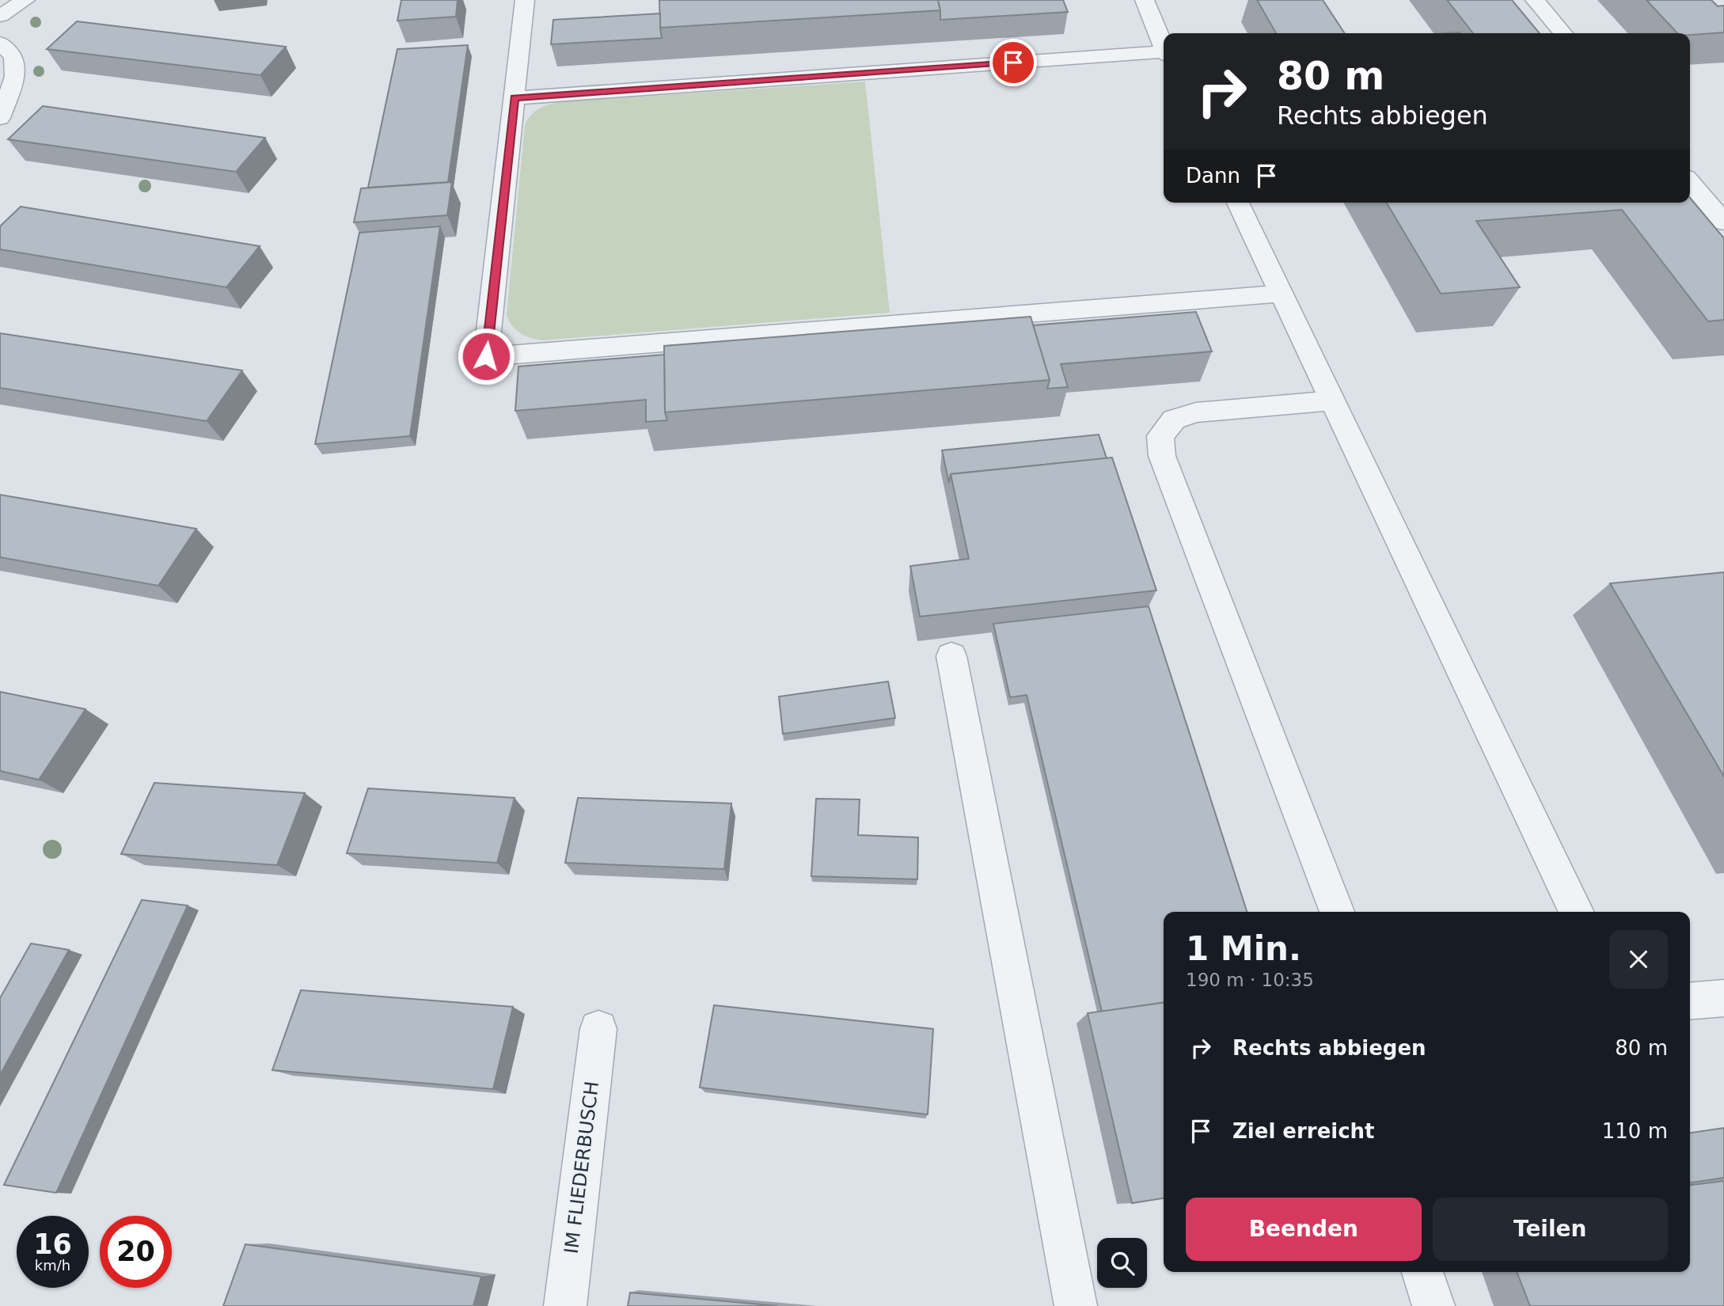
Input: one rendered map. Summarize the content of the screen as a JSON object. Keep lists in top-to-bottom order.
{
  "streets": {
    "street": ["IM FLIEDERBUSCH"]
  },
  "page": {
    "turn": ["80 m", "Rechts abbiegen"],
    "then": "Dann",
    "heading": ["1 Min.", "190 m · 10:35"],
    "list": [
      {
        "name": "Rechts abbiegen",
        "value": "80 m"
      },
      {
        "name": "Ziel erreicht",
        "value": "110 m"
      }
    ],
    "buttons": ["Beenden", "Teilen"],
    "speed": "16 km/h",
    "limit": "20"
  }
}
